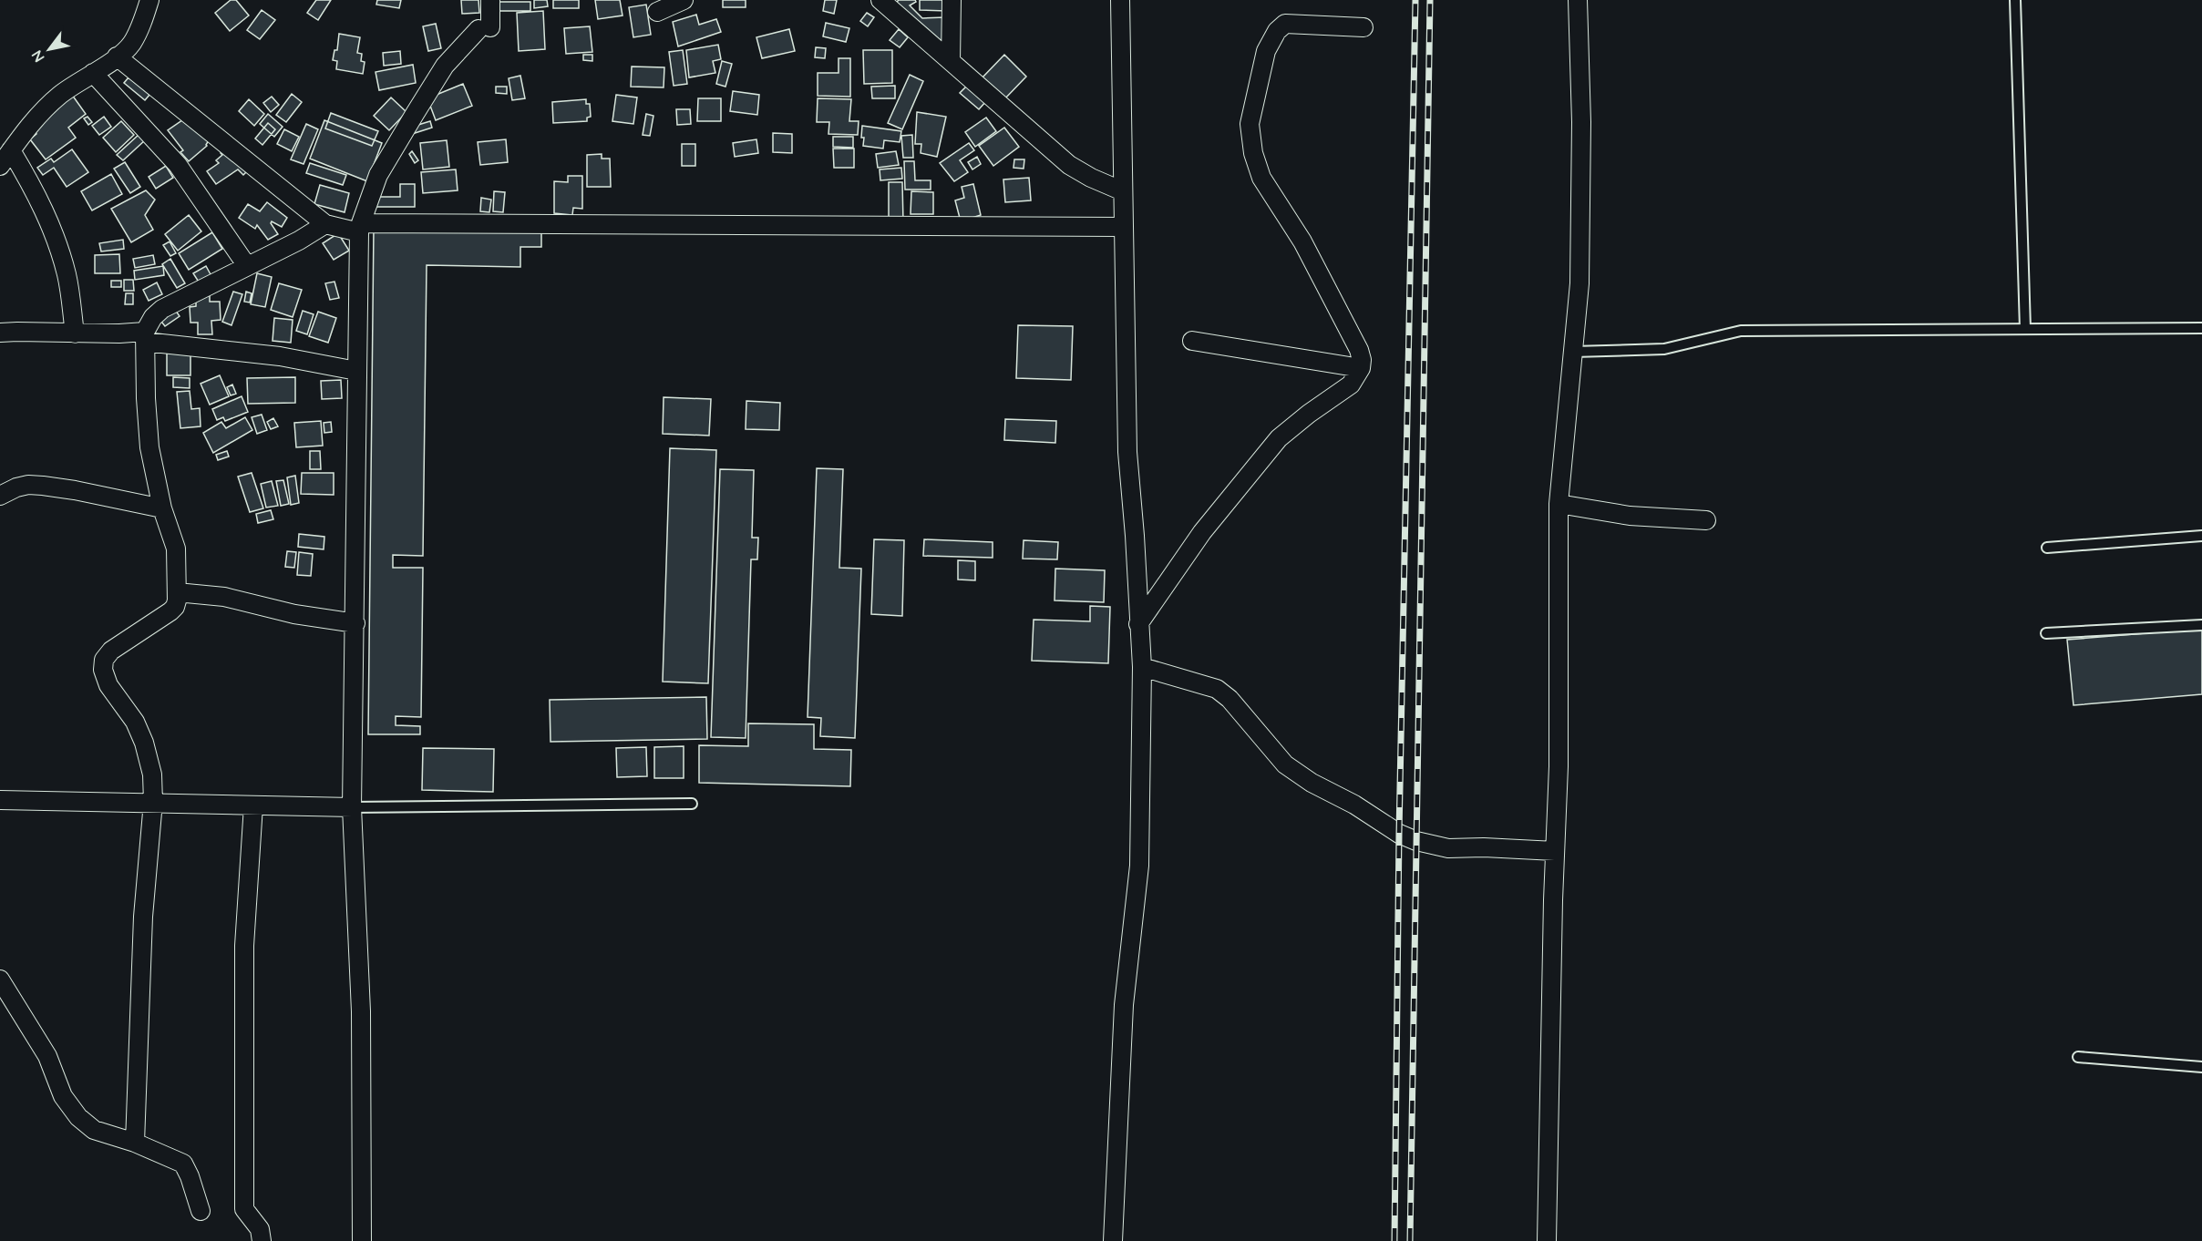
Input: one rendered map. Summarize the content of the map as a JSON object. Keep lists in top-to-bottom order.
{
  "north": "bottom left"
}
